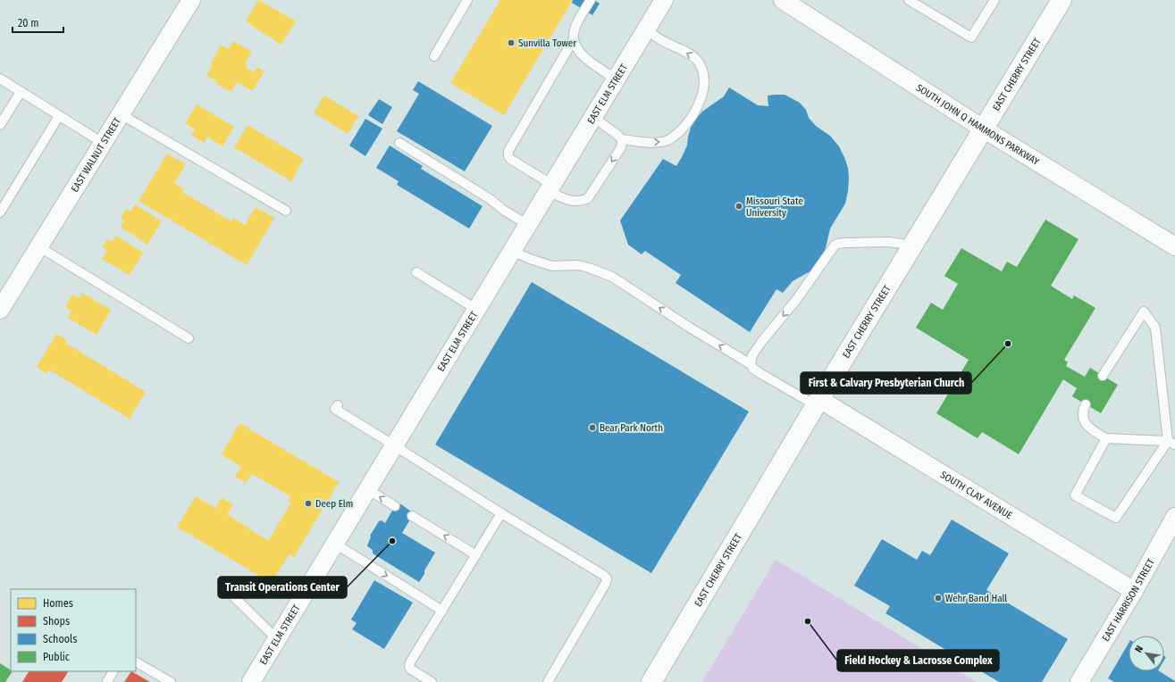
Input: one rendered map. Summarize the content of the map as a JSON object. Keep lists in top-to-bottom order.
{
  "streets": {
    "street": [
      "EAST CHERRY STREET",
      "EAST ELM STREET",
      "SOUTH JOHN Q HAMMONS PARKWAY",
      "EAST WALNUT STREET",
      "SOUTH CLAY AVENUE",
      "EAST HARRISON STREET"
    ]
  },
  "crossings": [
    ["EAST CHERRY STREET", "SOUTH JOHN Q HAMMONS PARKWAY"],
    ["EAST CHERRY STREET", "SOUTH CLAY AVENUE"],
    ["SOUTH CLAY AVENUE", "EAST HARRISON STREET"]
  ],
  "places": [
    "Sunvilla Tower",
    "Missouri State University",
    "First & Calvary Presbyterian Church",
    "Bear Park North",
    "Deep Elm",
    "Transit Operations Center",
    "Wehr Band Hall",
    "Field Hockey & Lacrosse Complex"
  ],
  "legend": [
    "Homes",
    "Shops",
    "Schools",
    "Public"
  ],
  "scale_bar": "20 m",
  "north": "top left"
}
